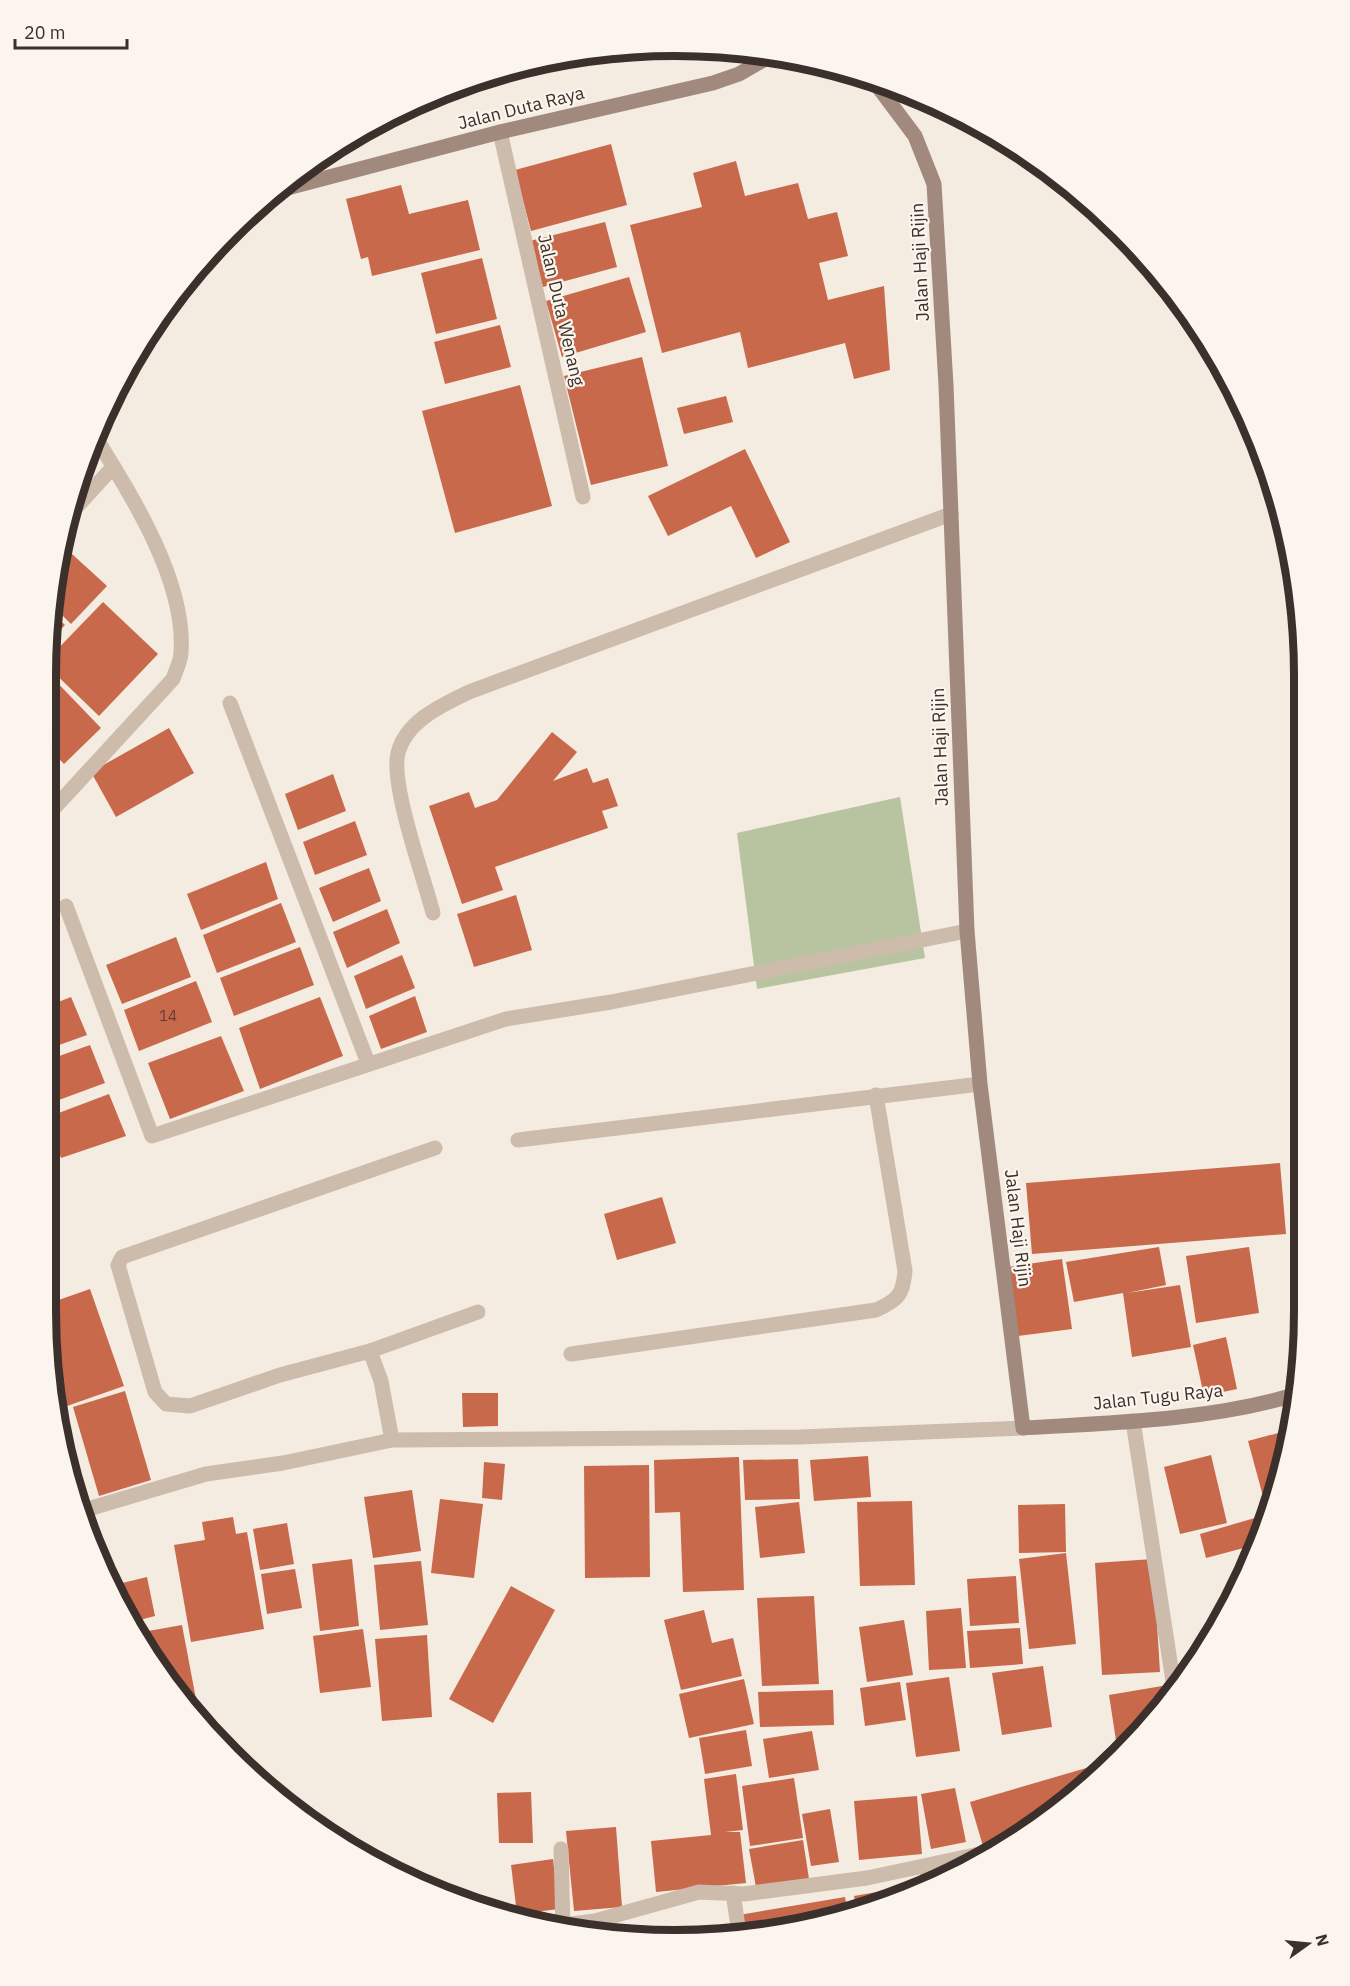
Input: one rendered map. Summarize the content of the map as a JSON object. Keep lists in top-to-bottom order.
{
  "streets": {
    "street": [
      "Jalan Duta Raya",
      "Jalan Haji Rijin",
      "Jalan Duta Wenang",
      "Jalan Tugu Raya"
    ]
  },
  "crossings": [
    ["Jalan Duta Raya", "Jalan Duta Wenang"],
    ["Jalan Haji Rijin", "Jalan Tugu Raya"]
  ],
  "house_numbers": ["14"],
  "scale_bar": "20 m",
  "north": "right"
}
